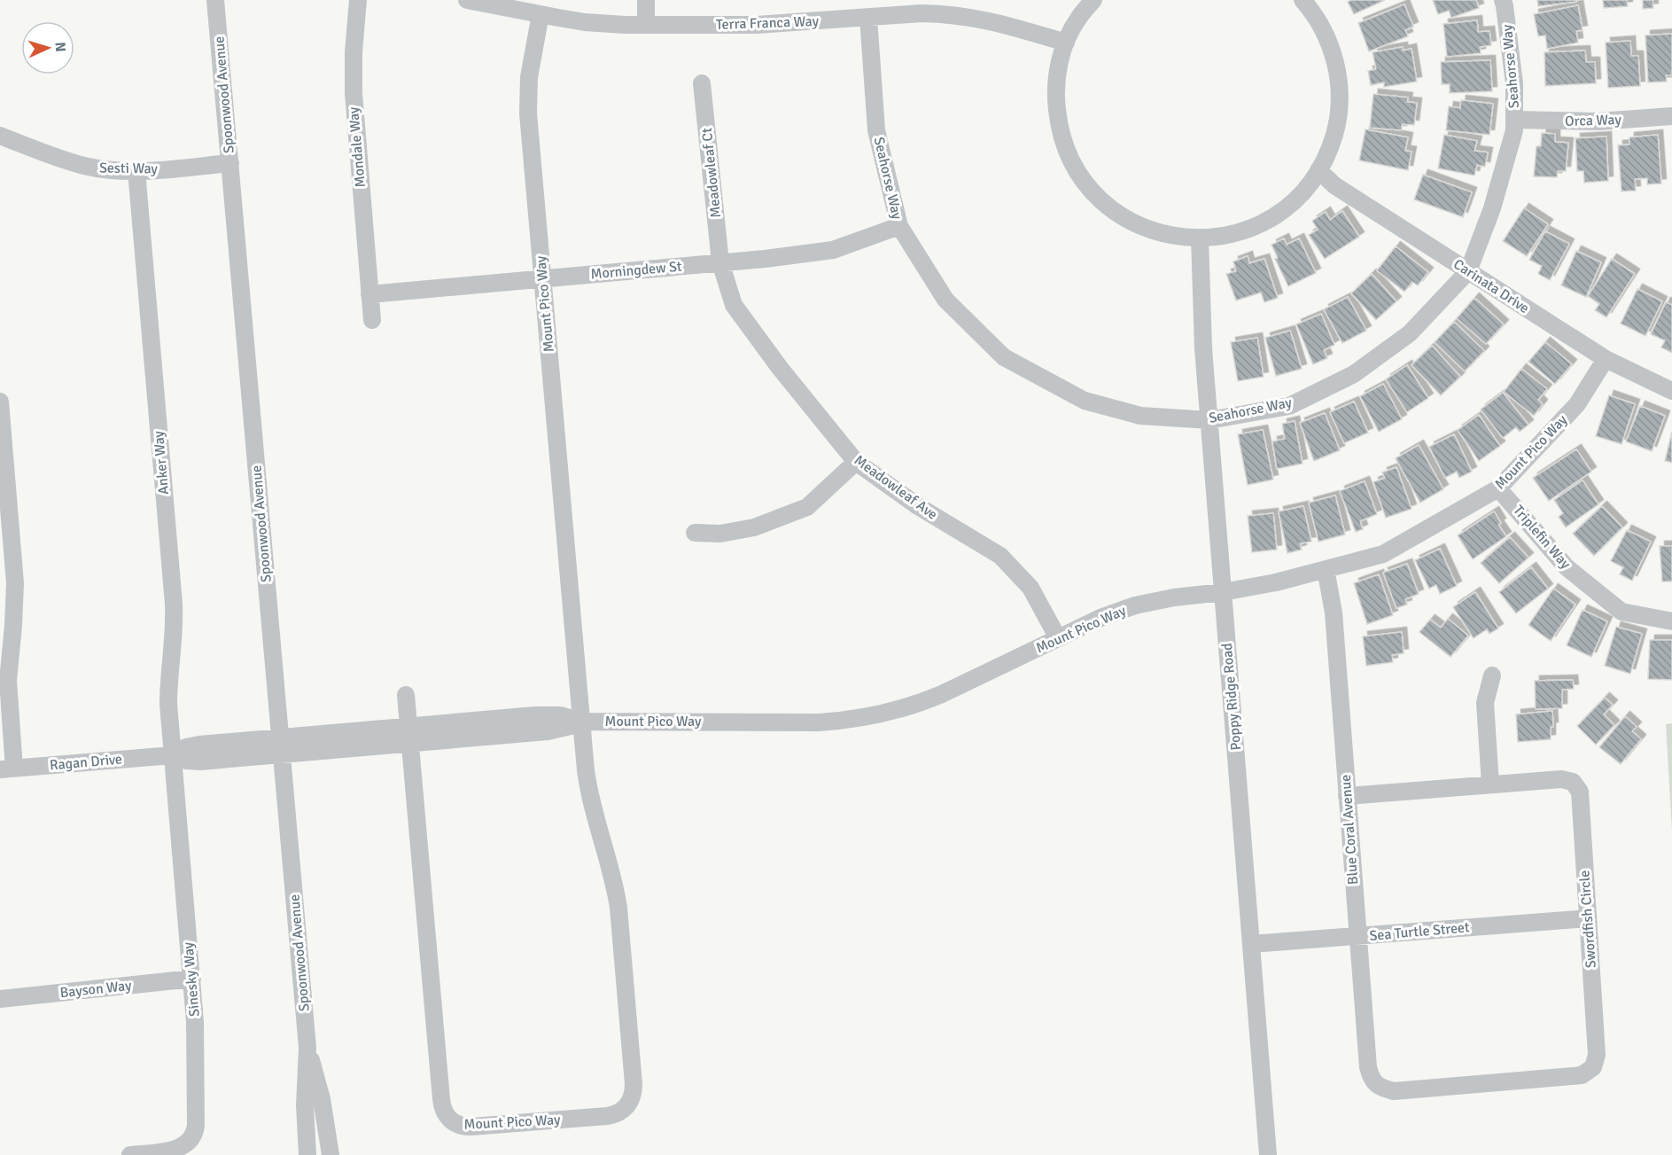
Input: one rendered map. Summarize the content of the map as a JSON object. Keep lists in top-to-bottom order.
{
  "streets": {
    "street": [
      "Terra Franca Way",
      "Seahorse Way",
      "Spoonwood Avenue",
      "Orca Way",
      "Mondale Way",
      "Sesti Way",
      "Meadowleaf Ct",
      "Morningdew St",
      "Carinata Drive",
      "Mount Pico Way",
      "Anker Way",
      "Meadowleaf Ave",
      "Triplefin Way",
      "Poppy Ridge Road",
      "Ragan Drive",
      "Blue Coral Avenue",
      "Swordfish Circle",
      "Sea Turtle Street",
      "Sinesky Way",
      "Bayson Way"
    ]
  },
  "crossings": [
    ["Terra Franca Way", "Seahorse Way"],
    ["Terra Franca Way", "Mount Pico Way"],
    ["Seahorse Way", "Orca Way"],
    ["Seahorse Way", "Morningdew St"],
    ["Seahorse Way", "Carinata Drive"],
    ["Seahorse Way", "Poppy Ridge Road"],
    ["Spoonwood Avenue", "Sesti Way"],
    ["Spoonwood Avenue", "Mount Pico Way"],
    ["Spoonwood Avenue", "Ragan Drive"],
    ["Mondale Way", "Morningdew St"],
    ["Sesti Way", "Anker Way"],
    ["Meadowleaf Ct", "Morningdew St"],
    ["Meadowleaf Ct", "Meadowleaf Ave"],
    ["Morningdew St", "Mount Pico Way"],
    ["Morningdew St", "Meadowleaf Ave"],
    ["Carinata Drive", "Mount Pico Way"],
    ["Mount Pico Way", "Meadowleaf Ave"],
    ["Mount Pico Way", "Triplefin Way"],
    ["Mount Pico Way", "Poppy Ridge Road"],
    ["Mount Pico Way", "Ragan Drive"],
    ["Mount Pico Way", "Blue Coral Avenue"],
    ["Anker Way", "Ragan Drive"],
    ["Anker Way", "Sinesky Way"],
    ["Poppy Ridge Road", "Sea Turtle Street"],
    ["Ragan Drive", "Sinesky Way"],
    ["Blue Coral Avenue", "Swordfish Circle"],
    ["Blue Coral Avenue", "Sea Turtle Street"],
    ["Swordfish Circle", "Sea Turtle Street"],
    ["Sinesky Way", "Bayson Way"]
  ],
  "north": "right"
}
